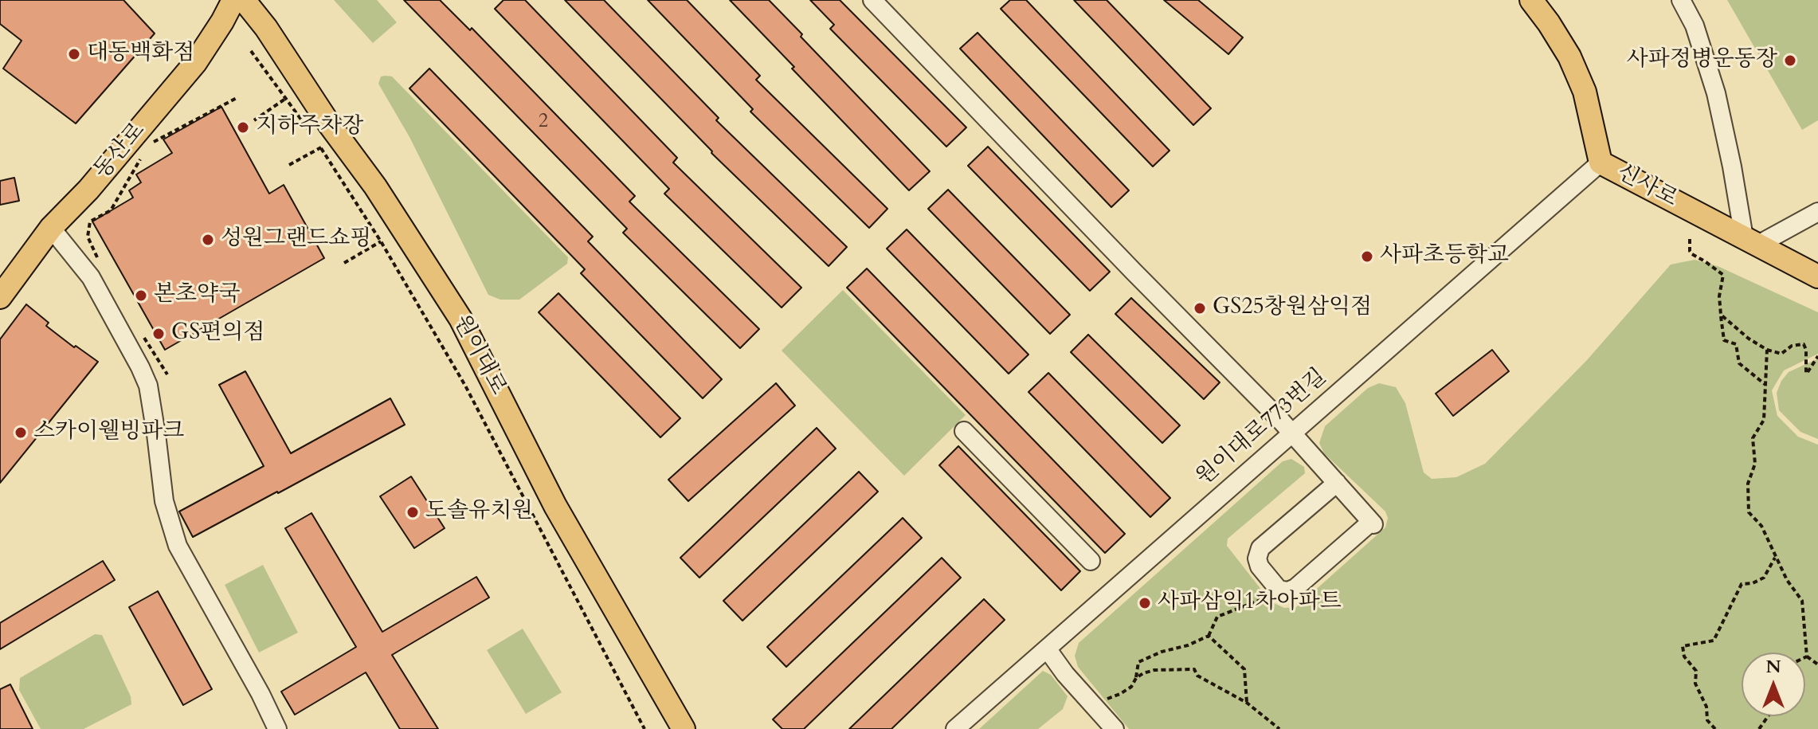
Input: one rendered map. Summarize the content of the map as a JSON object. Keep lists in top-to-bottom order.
{
  "streets": {
    "main road": ["동산로", "신사로", "원이대로"],
    "street": ["원이대로773번길"]
  },
  "crossings": [
    ["신사로", "원이대로773번길"]
  ],
  "places": [
    "대동백화점",
    "사파정병운동장",
    "지하주차장",
    "성원그랜드쇼핑",
    "사파초등학교",
    "본초약국",
    "GS25창원삼익점",
    "GS편의점",
    "스카이웰빙파크",
    "도솔유치원",
    "사파삼익1차아파트"
  ],
  "house_numbers": ["2"],
  "north": "top"
}
